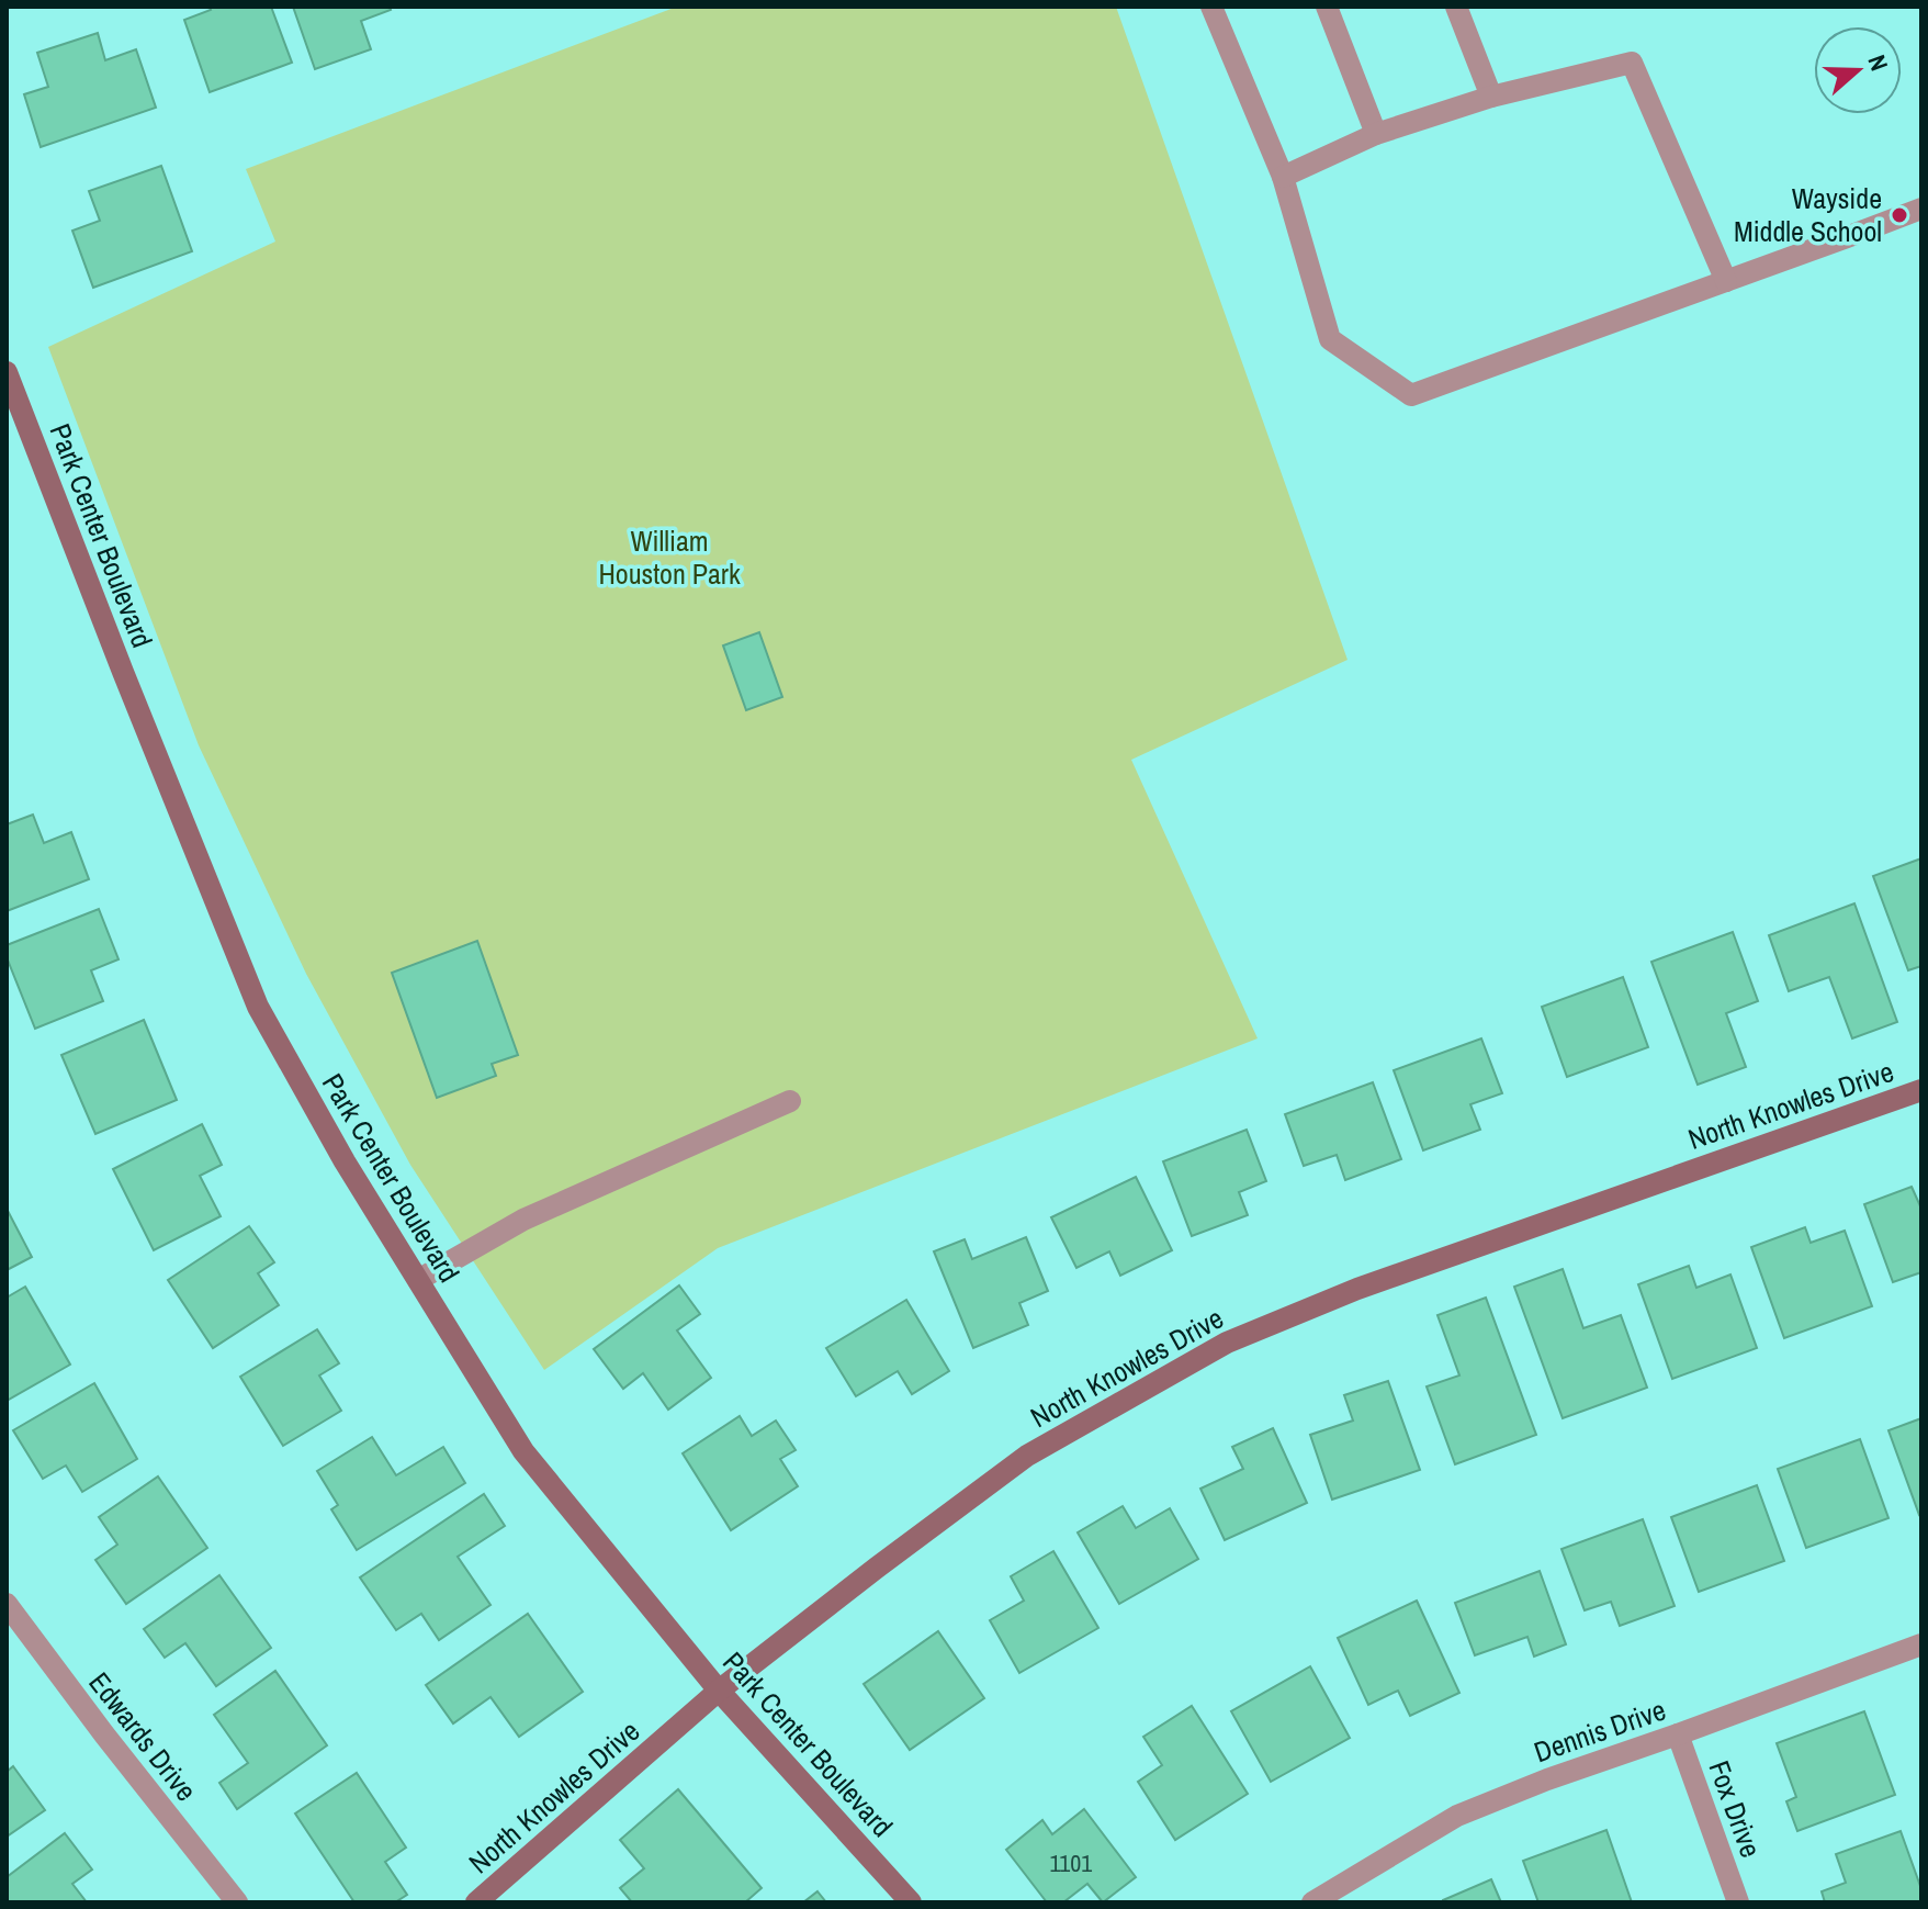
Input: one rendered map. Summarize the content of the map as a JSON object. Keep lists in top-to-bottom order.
{
  "streets": {
    "street": [
      "Park Center Boulevard",
      "North Knowles Drive",
      "Dennis Drive",
      "Edwards Drive",
      "Fox Drive"
    ]
  },
  "crossings": [
    ["Park Center Boulevard", "North Knowles Drive"],
    ["Dennis Drive", "Fox Drive"]
  ],
  "parks": ["William Houston Park"],
  "places": ["Wayside Middle School"],
  "house_numbers": ["1101"],
  "north": "right"
}
